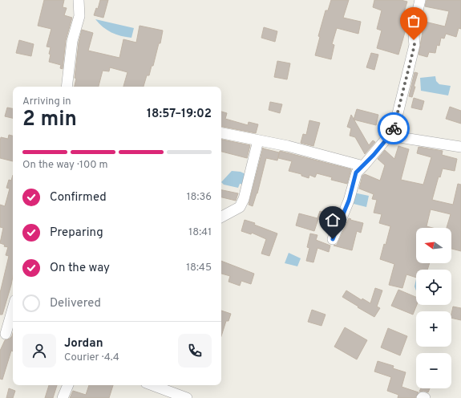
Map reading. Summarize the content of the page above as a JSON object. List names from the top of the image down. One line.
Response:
{"north":"left","page":{"heading":["2 min","Arriving in","18:57–19:02"],"panel":["Jordan","Courier · 4.4"],"bar":"On the way · 100 m","list":[["Confirmed","18:36"],["Preparing","18:41"],["On the way","18:45"],"Delivered"],"map_buttons":["+","−"]}}
